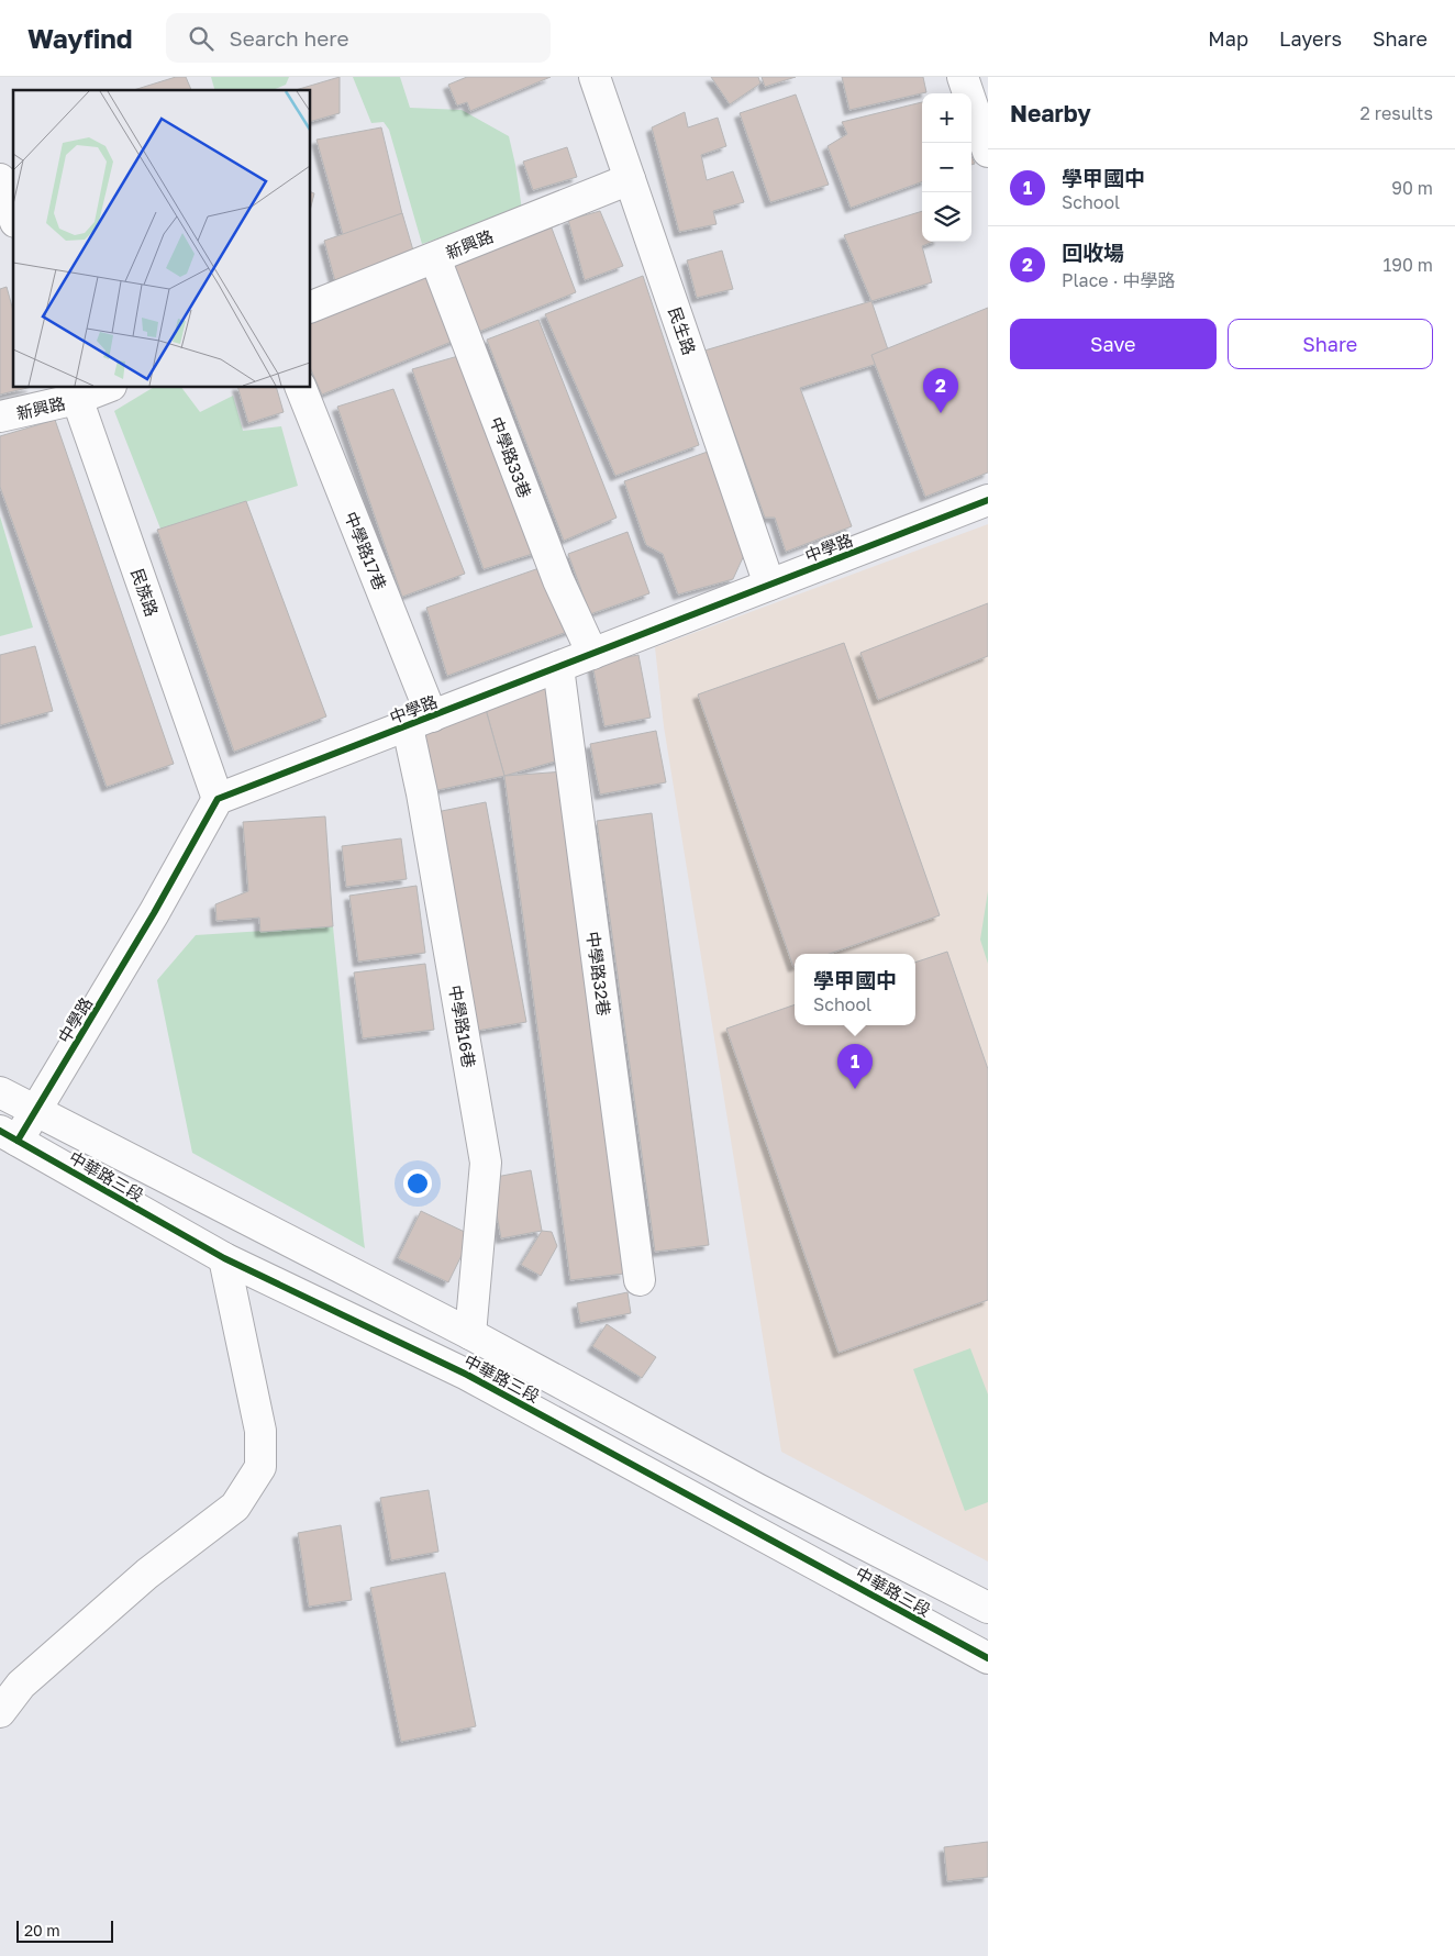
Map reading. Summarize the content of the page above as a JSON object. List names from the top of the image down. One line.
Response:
{"streets":{"street":["新興路","民生路","中學路33巷","中學路","中學路17巷","民族路","中學路32巷","中學路16巷","中華路三段"]},"crossings":[["新興路","民生路"],["新興路","中學路33巷"],["新興路","民族路"],["民生路","中學路"],["中學路33巷","中學路"],["中學路","中學路17巷"],["中學路","民族路"],["中學路","中學路32巷"],["中學路","中學路16巷"],["中學路","中華路三段"],["中學路17巷","中學路16巷"],["中學路16巷","中華路三段"]],"scale_bar":"20 m","page":{"header":"Wayfind","search":"Search here","nav":["Map","Layers","Share"],"heading":["Nearby","2 results"],"map_buttons":["+","−"],"list":[{"mark":"1","name":"學甲國中","note":"School","value":"90 m"},{"mark":"2","name":"回收場","note":"Place · 中學路","value":"190 m"}],"buttons":["Save","Share"],"pins":["2","1"],"popup":["學甲國中","School"],"scale":"20 m"}}
